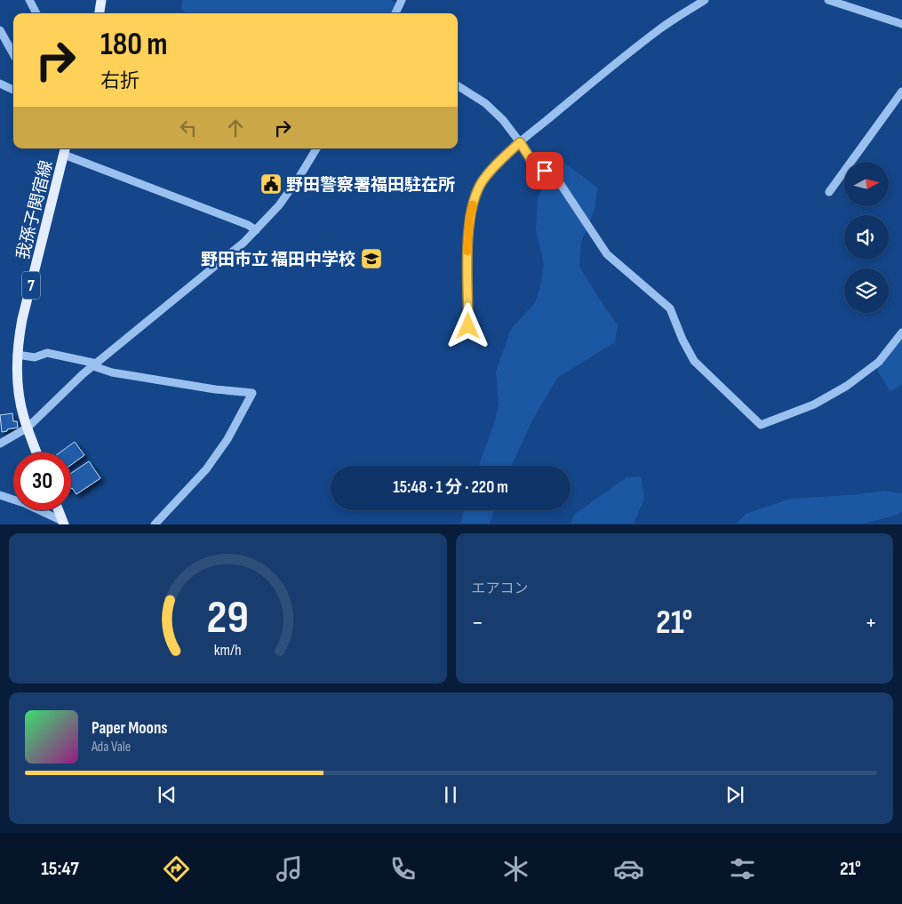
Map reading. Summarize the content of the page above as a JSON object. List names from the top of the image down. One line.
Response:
{"streets":{"main road":["我孫子関宿線","7"]},"places":{"public building":["野田警察署福田駐在所"],"school or university":["野田市立 福田中学校"]},"north":"right","page":{"turn":["180 m","右折"],"limit":"30","trip":"15:48 · 1 分 · 220 m","tile":"エアコン","heat":["−","21°","+"],"song":["Paper Moons","Ada Vale"],"tabs":["15:47","21°"],"gauge":["29","km/h"]}}
